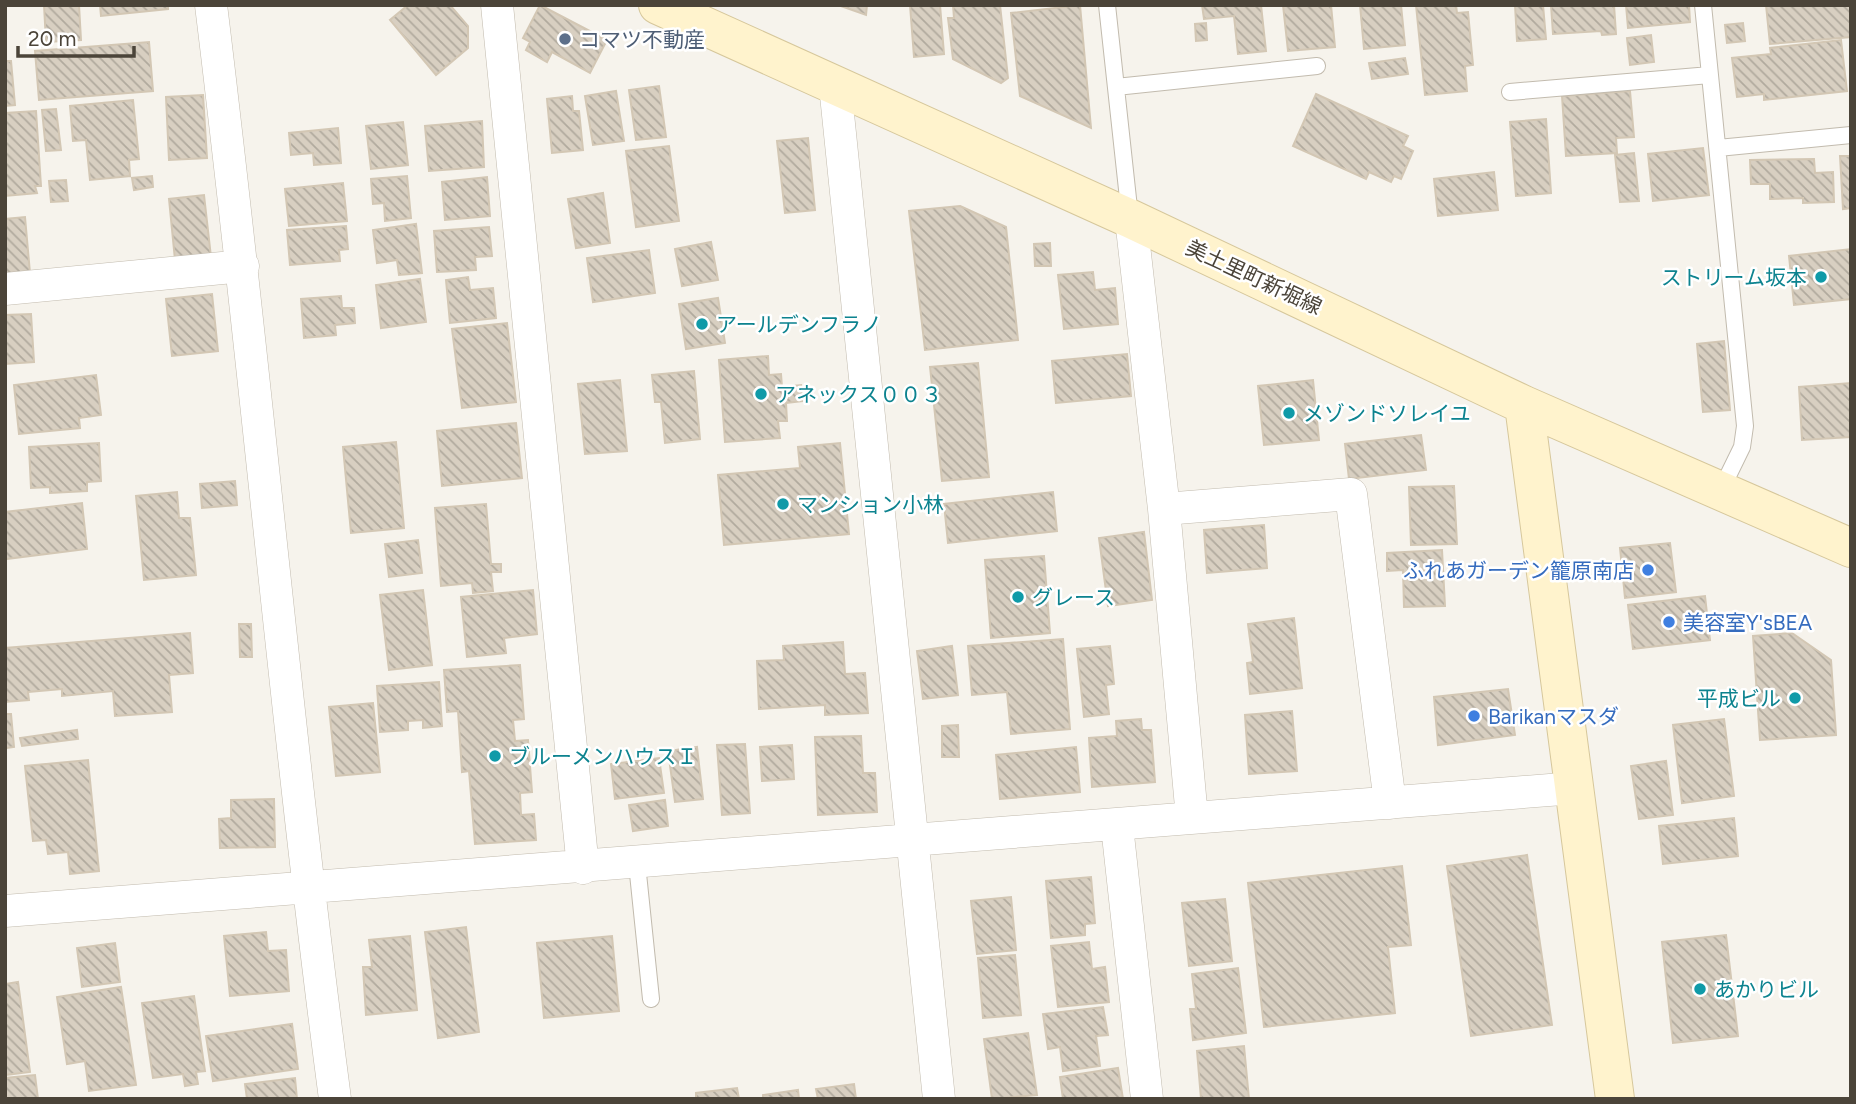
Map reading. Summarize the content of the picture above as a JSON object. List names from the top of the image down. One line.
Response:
{"streets":{"main road":["美土里町新堀線"]},"places":["コマツ不動産","ストリーム坂本","アールデンフラノ","アネックス００３","メゾンドソレイユ","マンション小林","ふれあガーデン籠原南店","グレース","美容室Y'sBEA","平成ビル","Barikanマスダ","ブルーメンハウスＩ","あかりビル"],"scale_bar":"20 m"}
